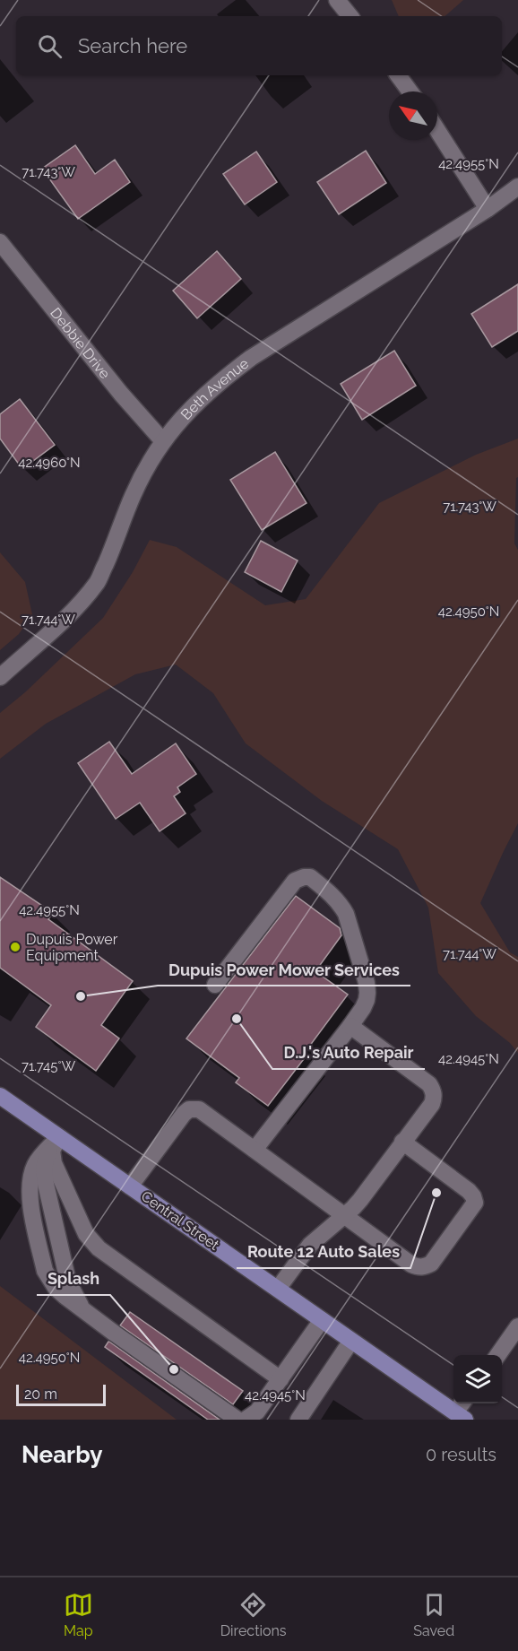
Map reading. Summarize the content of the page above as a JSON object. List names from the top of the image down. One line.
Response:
{"streets":{"main road":["Central Street"],"street":["Debbie Drive","Beth Avenue"]},"crossings":[["Debbie Drive","Beth Avenue"]],"places":["Dupuis Power Equipment","Dupuis Power Mower Services","D.J.'s Auto Repair","Route 12 Auto Sales","Splash"],"scale_bar":"20 m","north":"top left","page":{"search":"Search here","scale":"20 m","heading":["Nearby","0 results"],"nav":["Map","Directions","Saved"]},"coordinates":["42.4955°N","71.743°W","42.4960°N","42.4950°N","71.744°W","42.4945°N","71.745°W"]}
